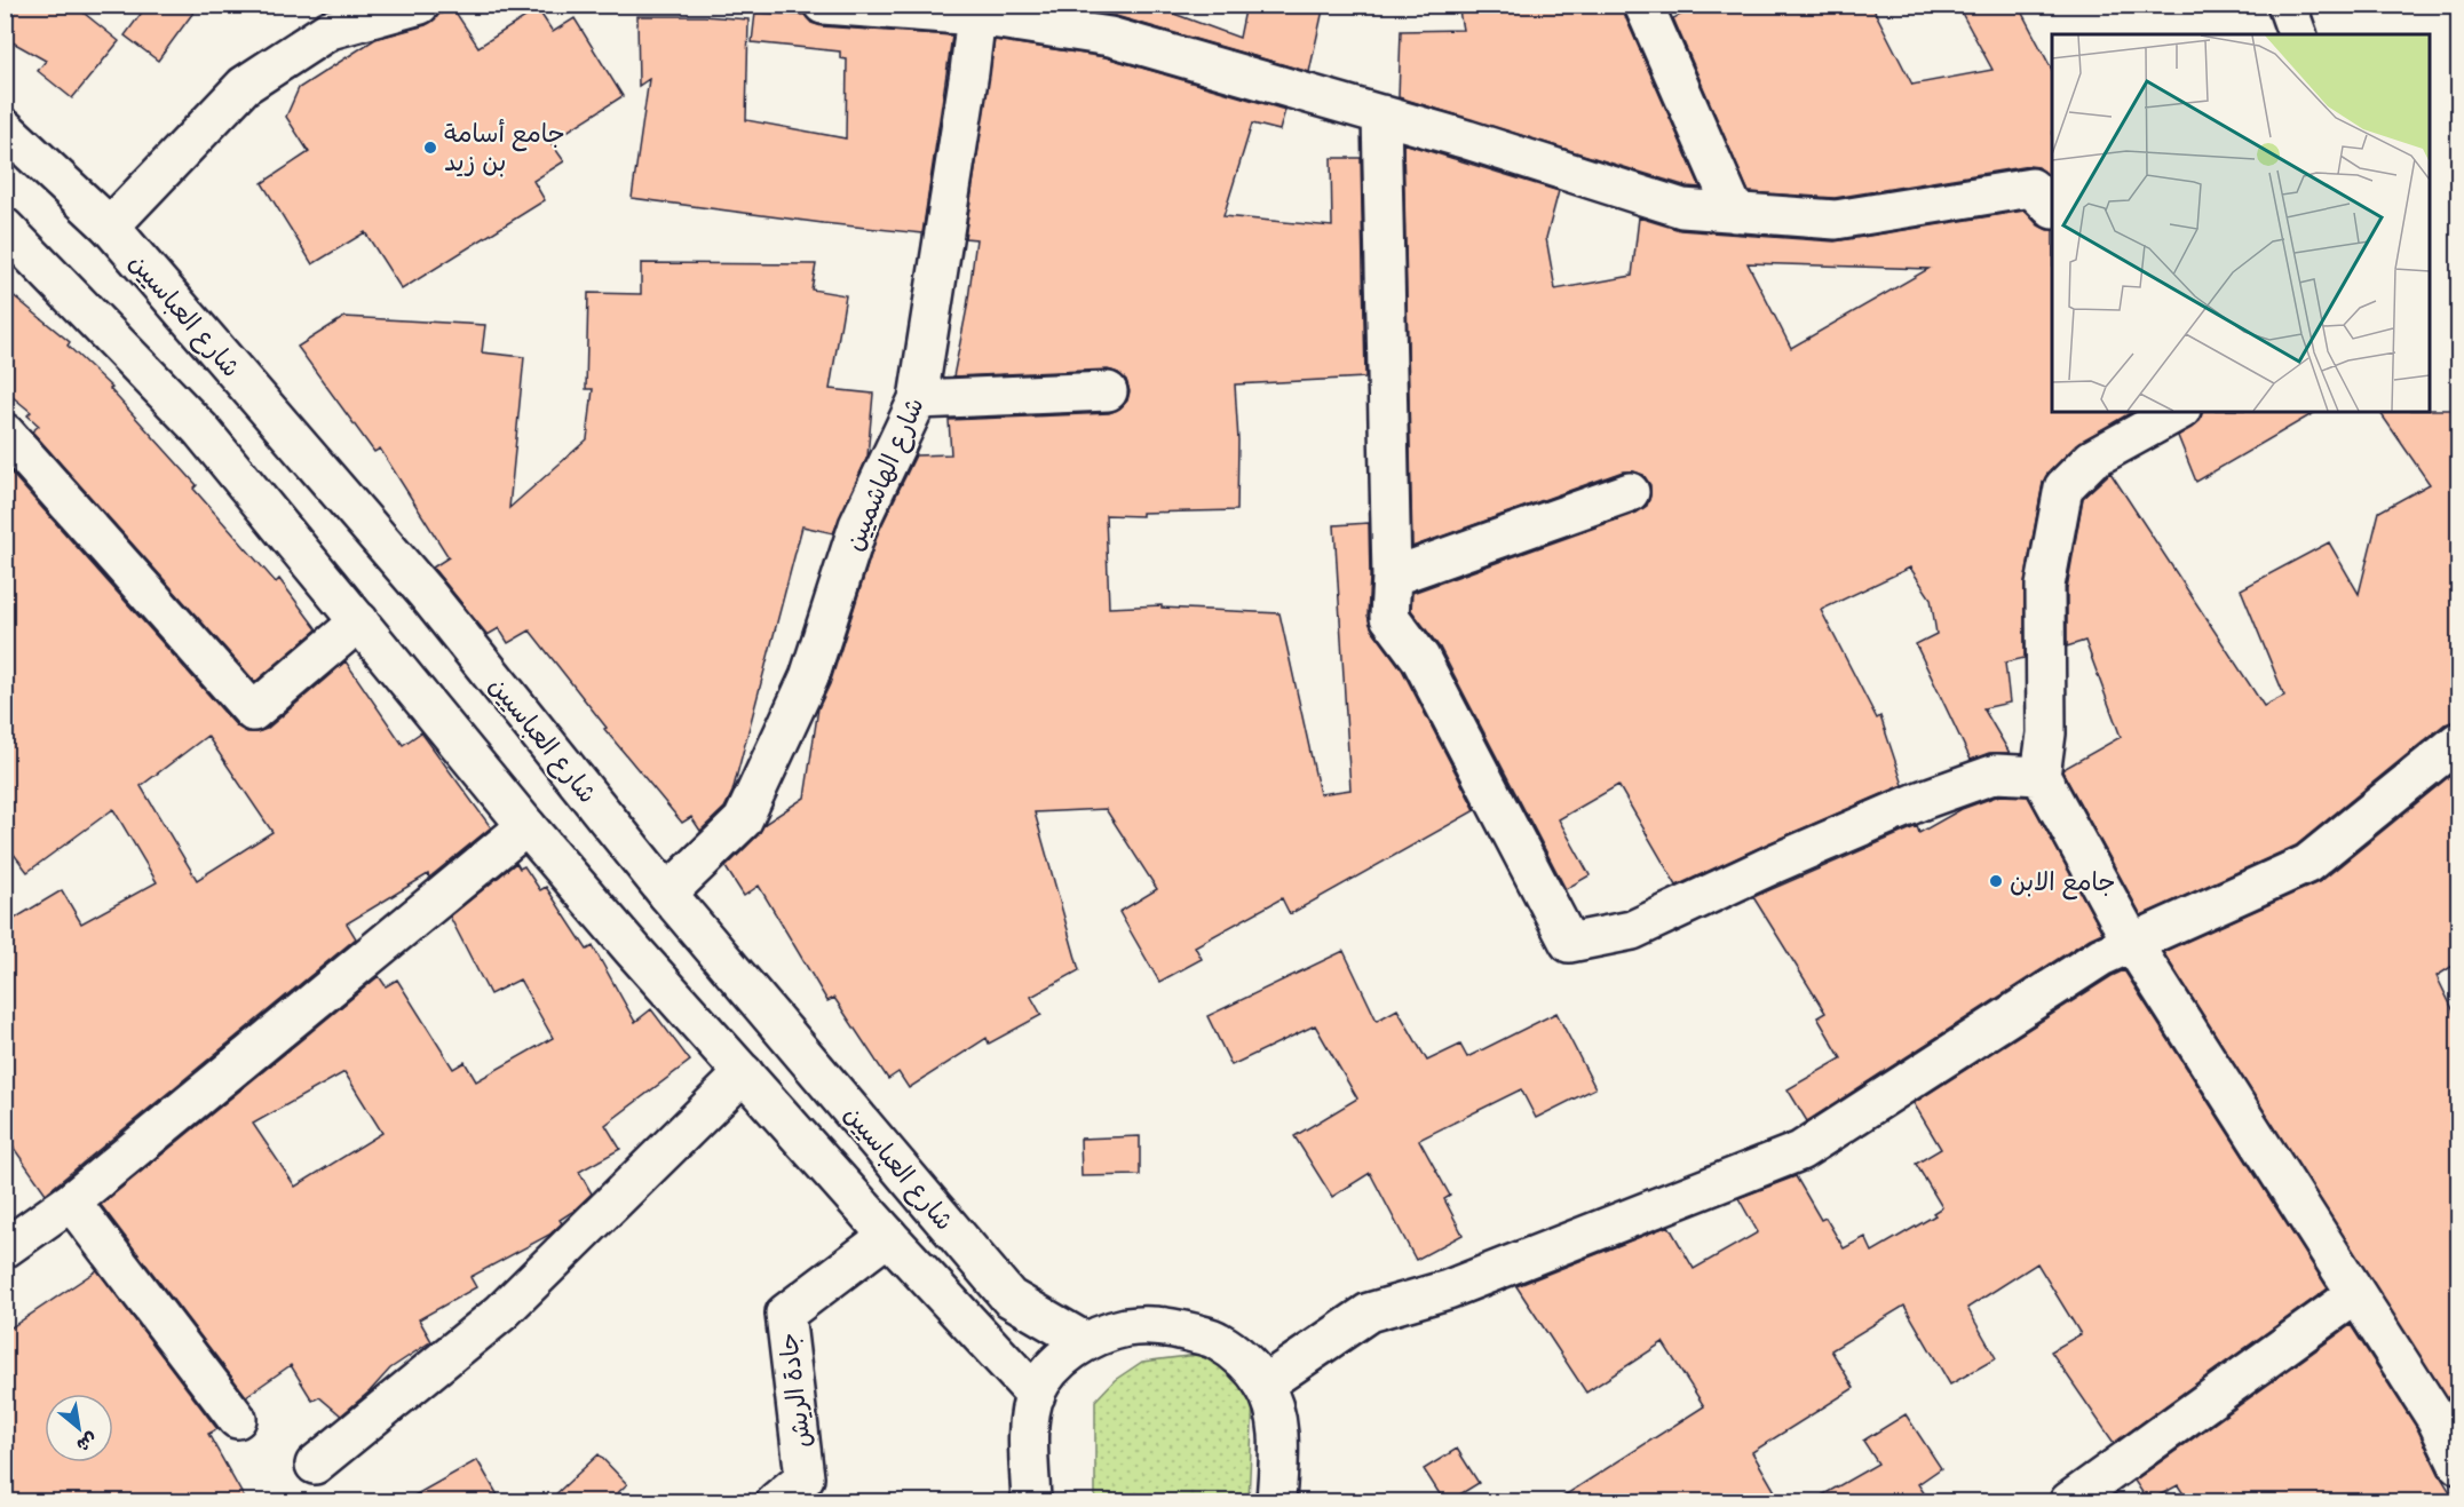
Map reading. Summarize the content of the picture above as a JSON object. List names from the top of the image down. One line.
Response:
{"streets":{"street":["شارع العباسيين","شارع الهاشميين","جادة الريش"]},"crossings":[["شارع العباسيين","شارع الهاشميين"],["شارع العباسيين","جادة الريش"]],"places":["جامع أسامة بن زيد","جامع الابن"],"north":"bottom right"}
